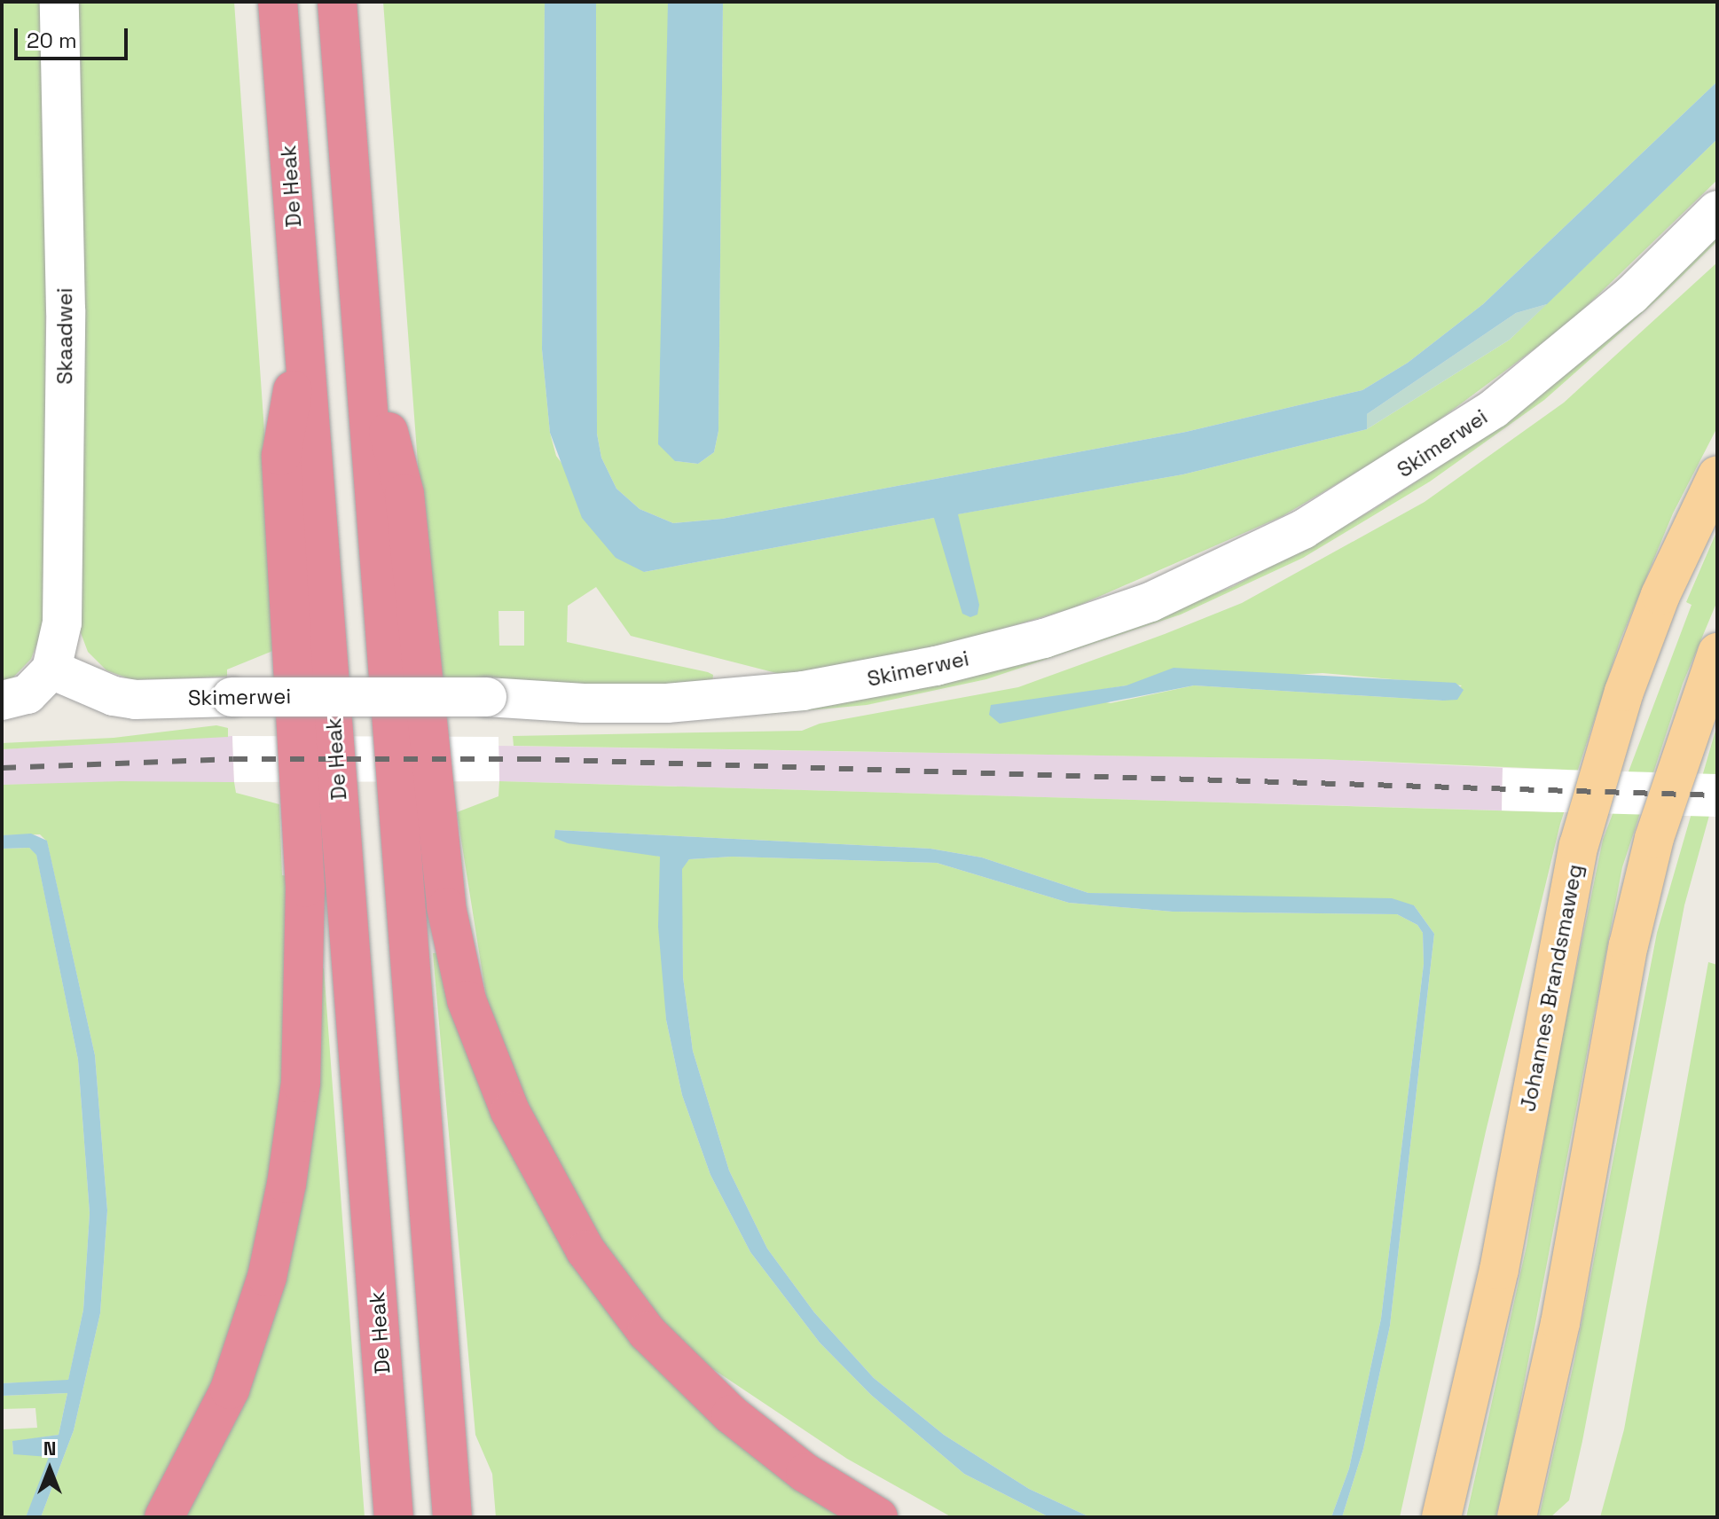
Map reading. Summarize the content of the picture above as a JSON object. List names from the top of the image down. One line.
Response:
{"streets":{"highway":["De Heak"],"main road":["Johannes Brandsmaweg"],"street":["Skaadwei","Skimerwei"]},"crossings":[["Skaadwei","Skimerwei"]],"scale_bar":"20 m","north":"top"}
